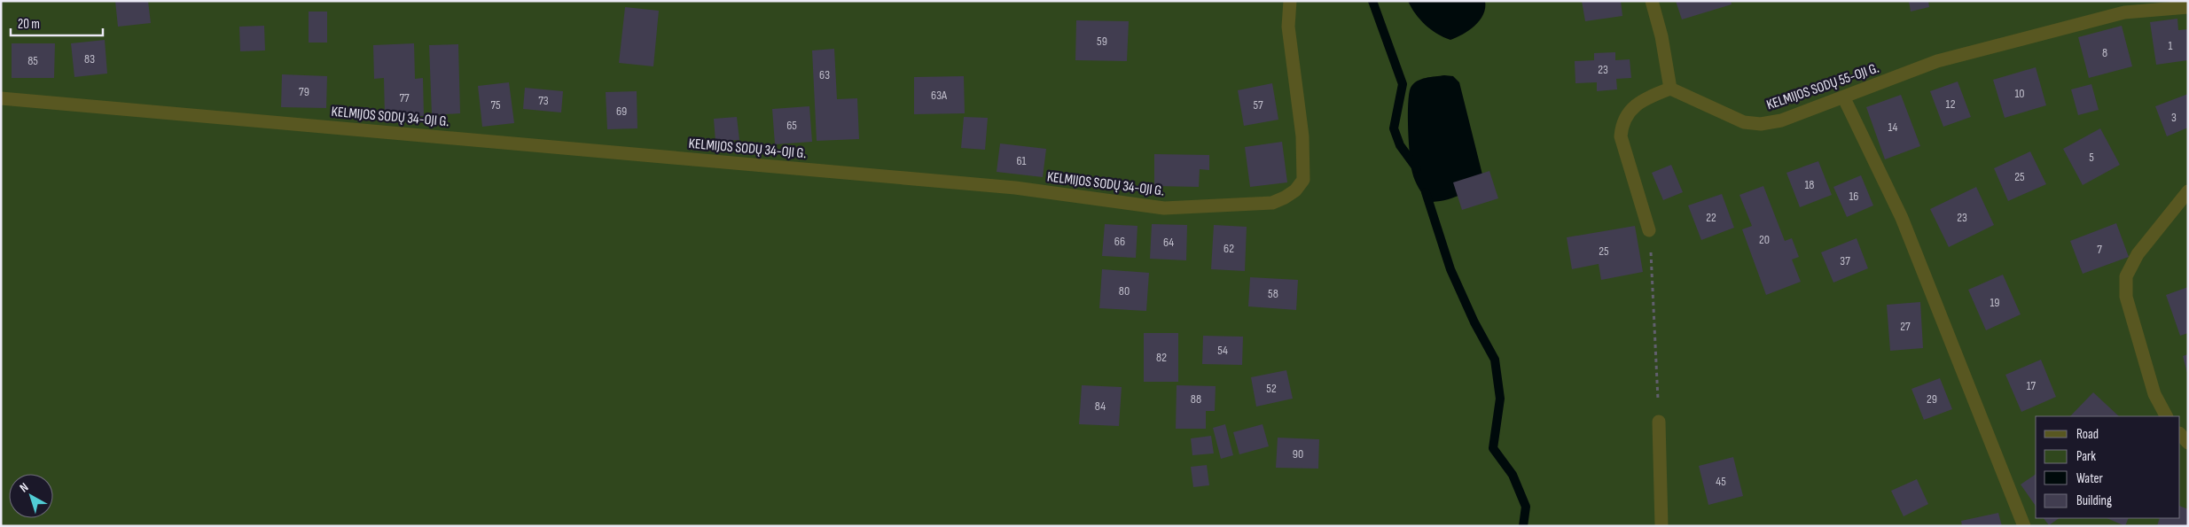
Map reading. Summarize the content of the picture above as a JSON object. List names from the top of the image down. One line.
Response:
{"streets":{"street":["KELMIJOS SODŲ 55-OJI G.","KELMIJOS SODŲ 34-OJI G."]},"house_numbers":["59","1","8","83","85","23","63","79","10","63A","77","73","12","75","57","69","3","65","14","5","61","25","18","16","22","23","20","66","64","62","7","25","37","80","58","19","27","54","82","17","52","88","29","84","90","45"],"legend":["Road","Park","Water","Building"],"scale_bar":"20 m","north":"top left"}
